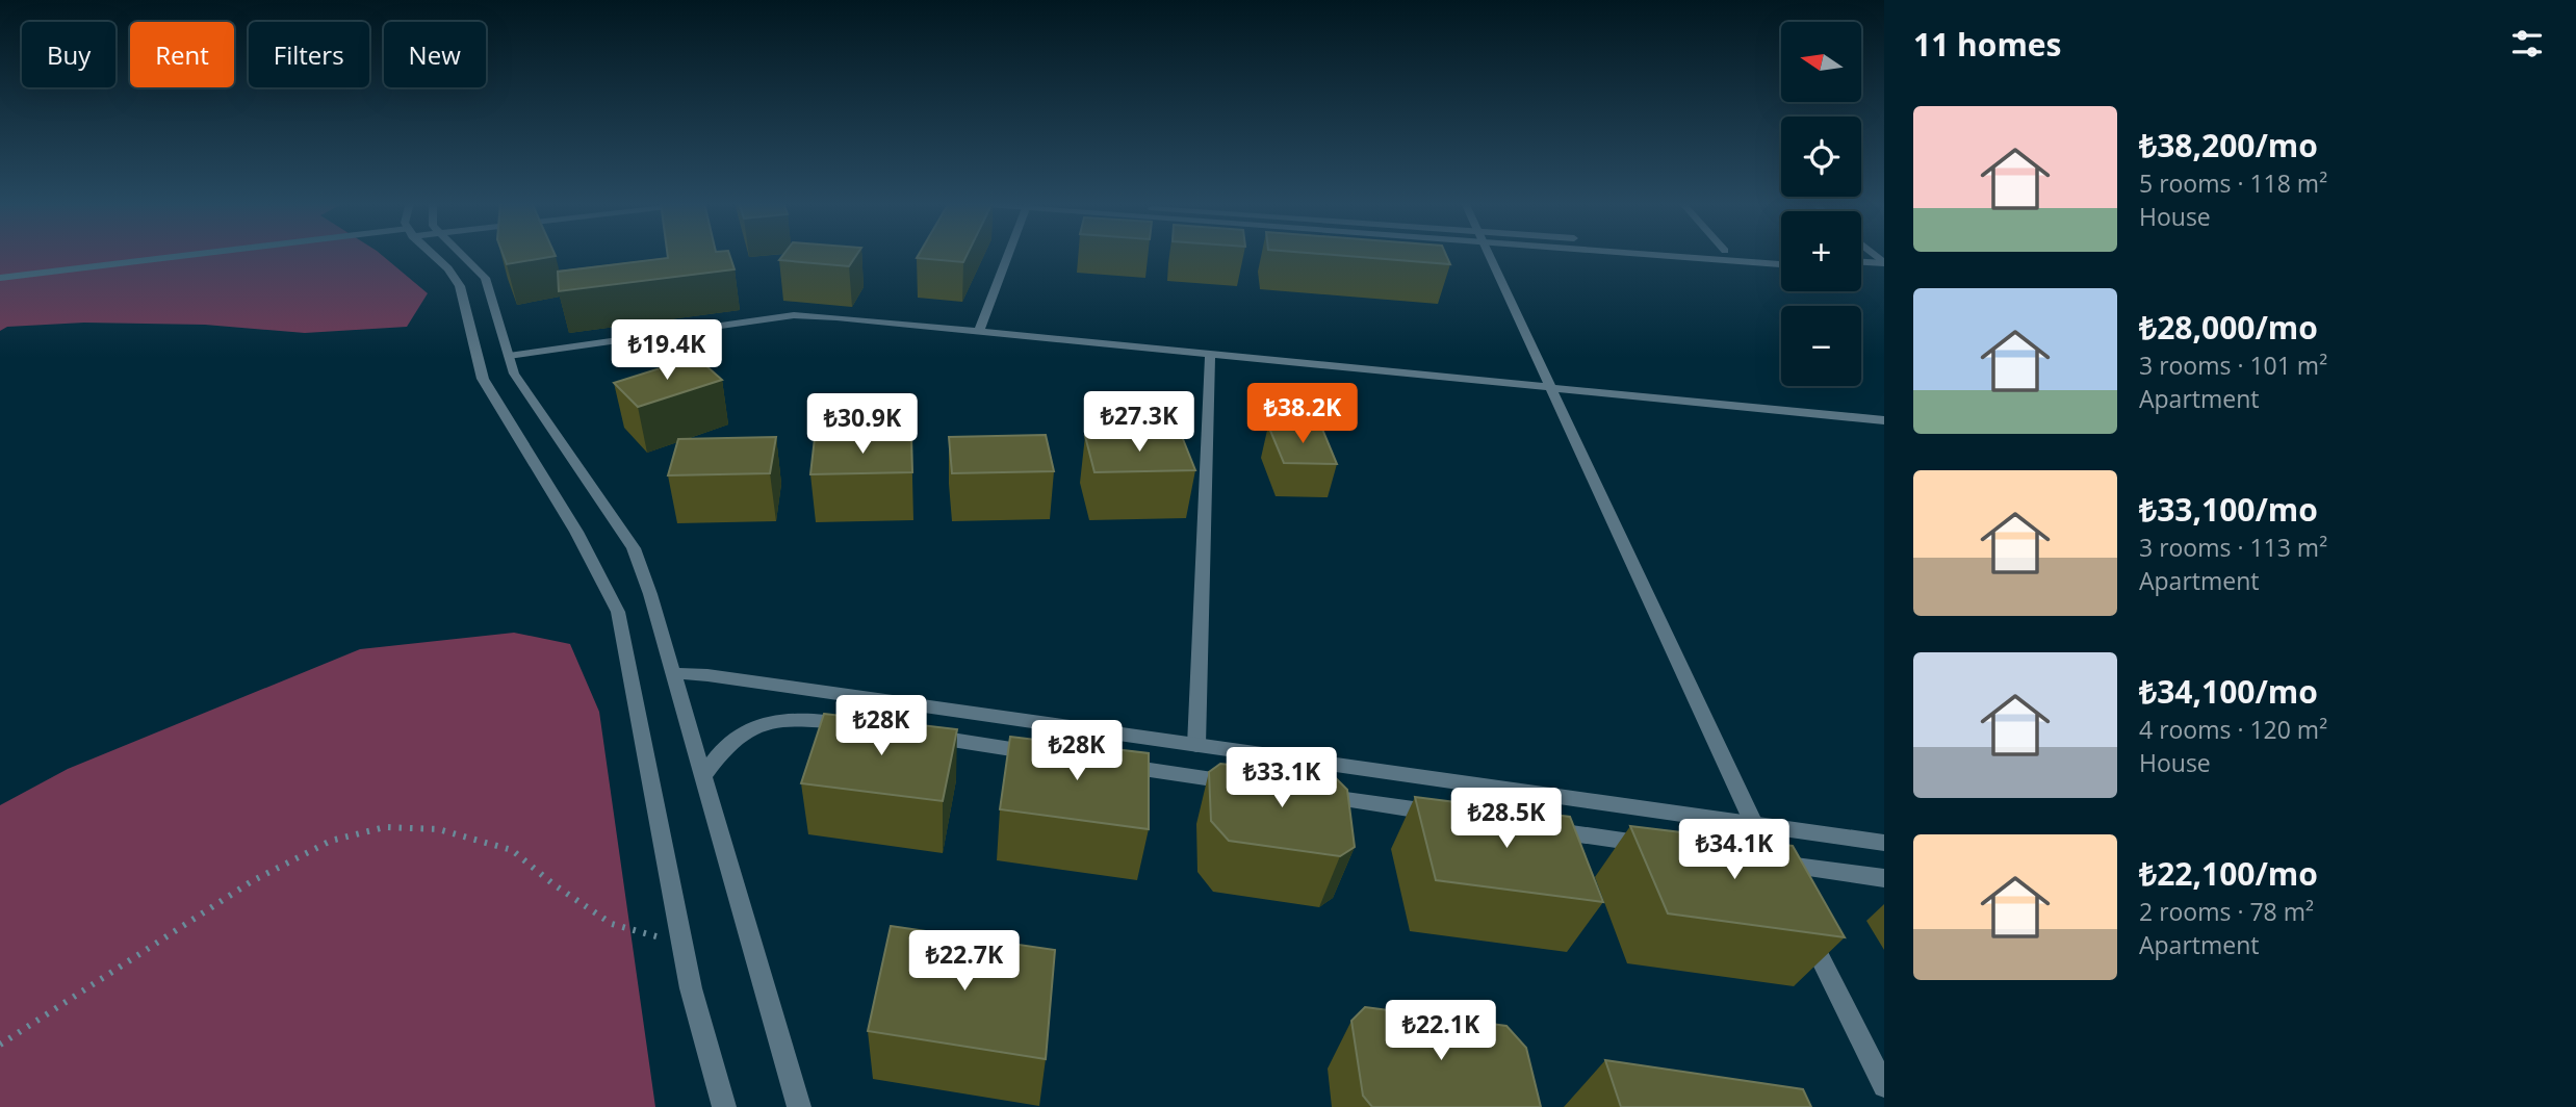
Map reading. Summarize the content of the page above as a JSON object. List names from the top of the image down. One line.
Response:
{"north":"left","page":{"heading":"11 homes","map_buttons":["+","−"],"chip":["Buy","Rent","Filters","New"],"list":[{"name":"₺38,200/mo","note":"5 rooms · 118 m² · House"},{"name":"₺28,000/mo","note":"3 rooms · 101 m² · Apartment"},{"name":"₺33,100/mo","note":"3 rooms · 113 m² · Apartment"},{"name":"₺34,100/mo","note":"4 rooms · 120 m² · House"},{"name":"₺22,100/mo","note":"2 rooms · 78 m² · Apartment"}],"price":["₺19.4K","₺38.2K","₺27.3K","₺30.9K","₺28K","₺28K","₺33.1K","₺28.5K","₺34.1K","₺22.7K","₺22.1K"]}}
